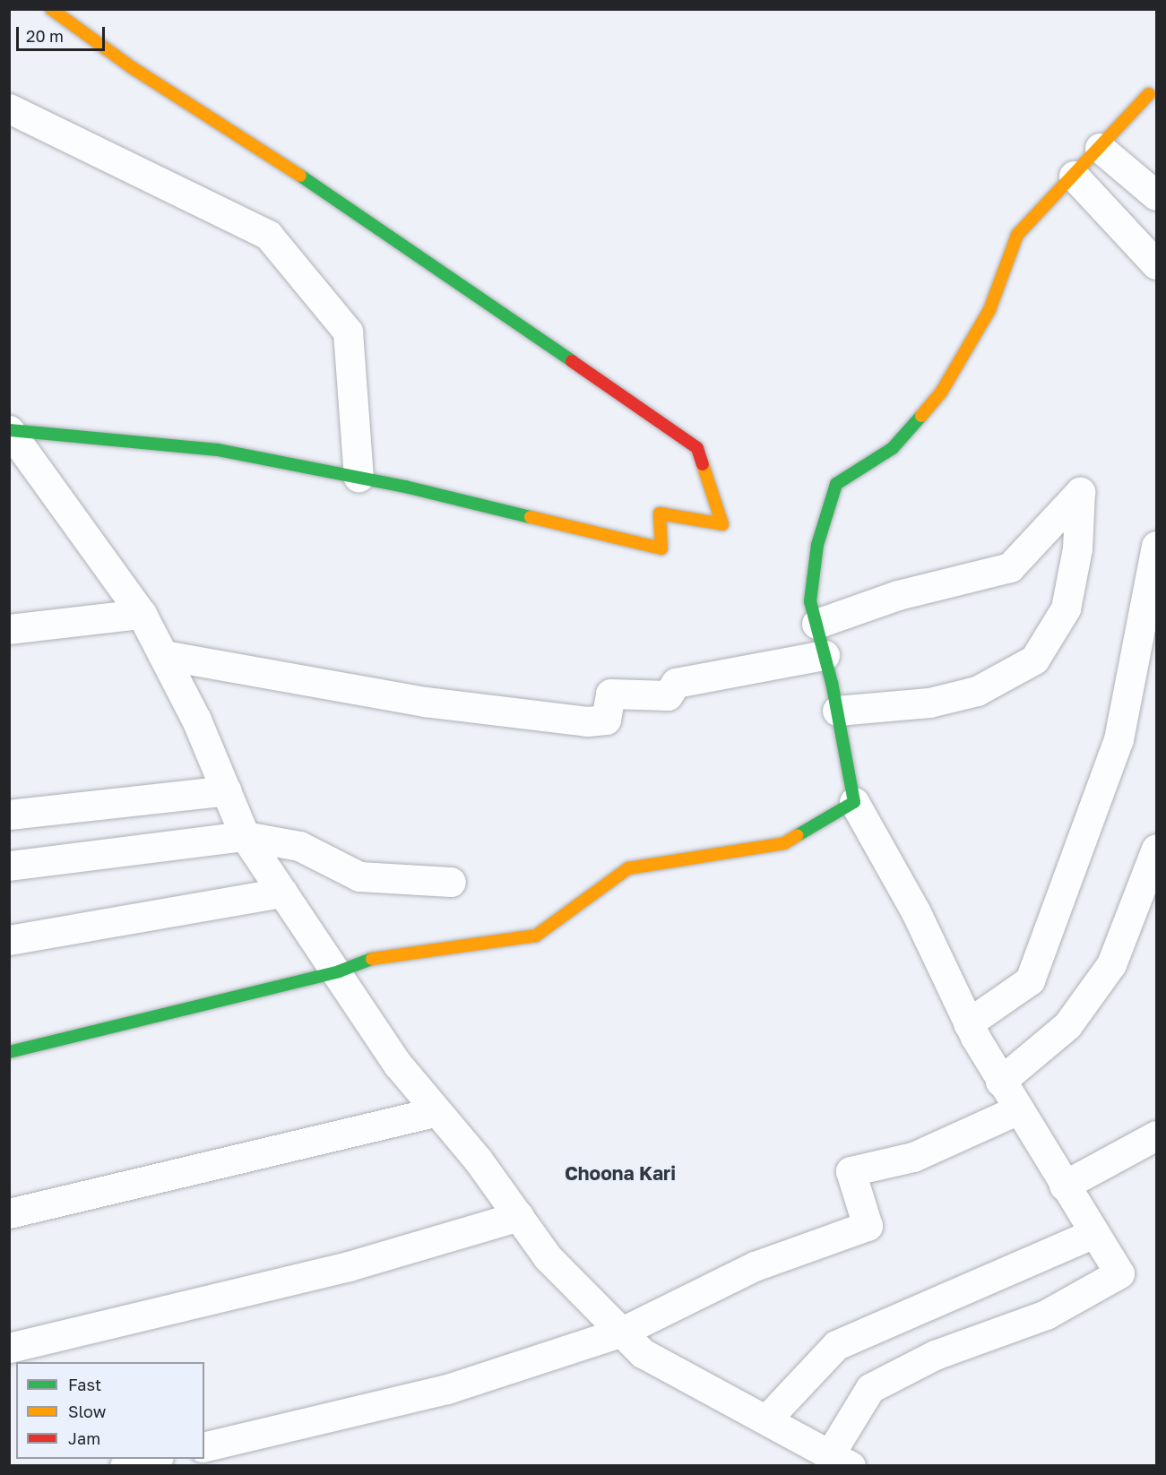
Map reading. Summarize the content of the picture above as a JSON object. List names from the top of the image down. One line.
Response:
{"districts":["Choona Kari"],"legend":["Fast","Slow","Jam"],"scale_bar":"20 m"}
